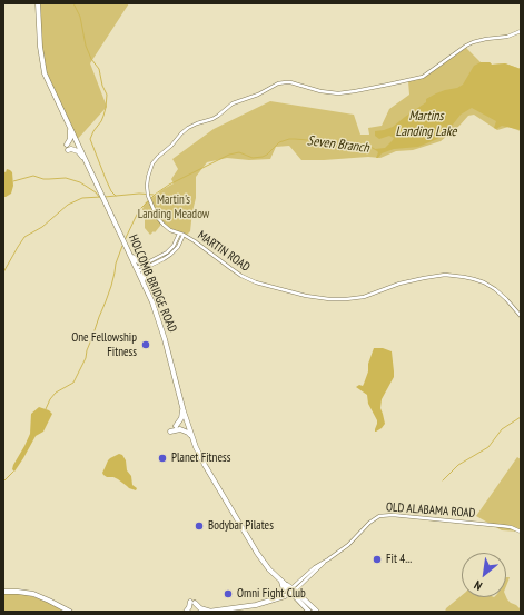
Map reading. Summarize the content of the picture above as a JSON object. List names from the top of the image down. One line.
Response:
{"streets":{"main road":["HOLCOMB BRIDGE ROAD","OLD ALABAMA ROAD"],"street":["MARTIN ROAD"]},"crossings":[["HOLCOMB BRIDGE ROAD","OLD ALABAMA ROAD"]],"water":["Martins Landing Lake","Seven Branch"],"parks":["Martin's Landing Meadow"],"places":["One Fellowship Fitness","Planet Fitness","Bodybar Pilates","Fit 4...","Omni Fight Club"],"north":"bottom left"}
